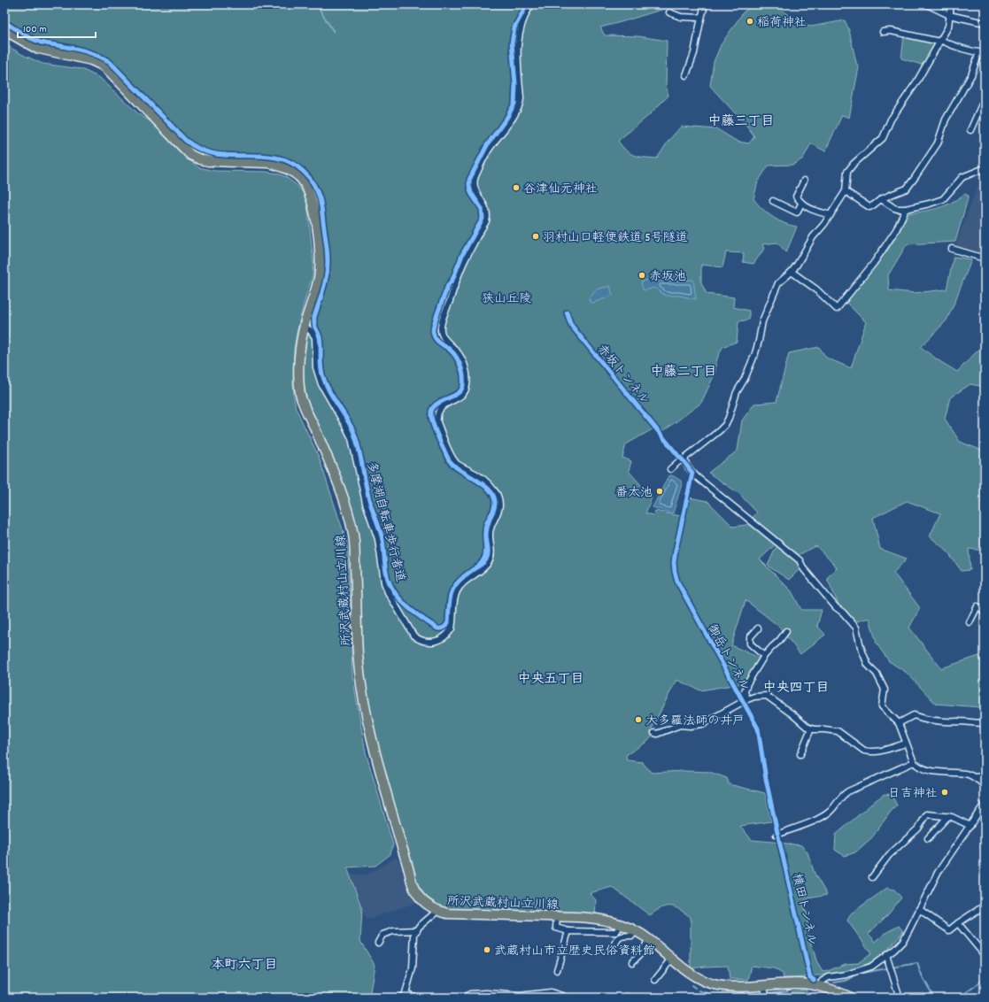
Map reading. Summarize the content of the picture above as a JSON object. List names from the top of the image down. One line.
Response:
{"streets":{"main road":["所沢武蔵村山立川線"],"cycle path":["赤坂トンネル","多摩湖自転車歩行者道","横田トンネル"]},"districts":["中藤三丁目","中藤二丁目","中央五丁目","中央四丁目","本町六丁目"],"parks":["狭山丘陵"],"places":["稲荷神社","谷津仙元神社","羽村山口軽便鉄道 5号隧道","赤坂池","番太池","大多羅法師の井戸","日吉神社","武蔵村山市立歴史民俗資料館"],"scale_bar":"100 m"}
